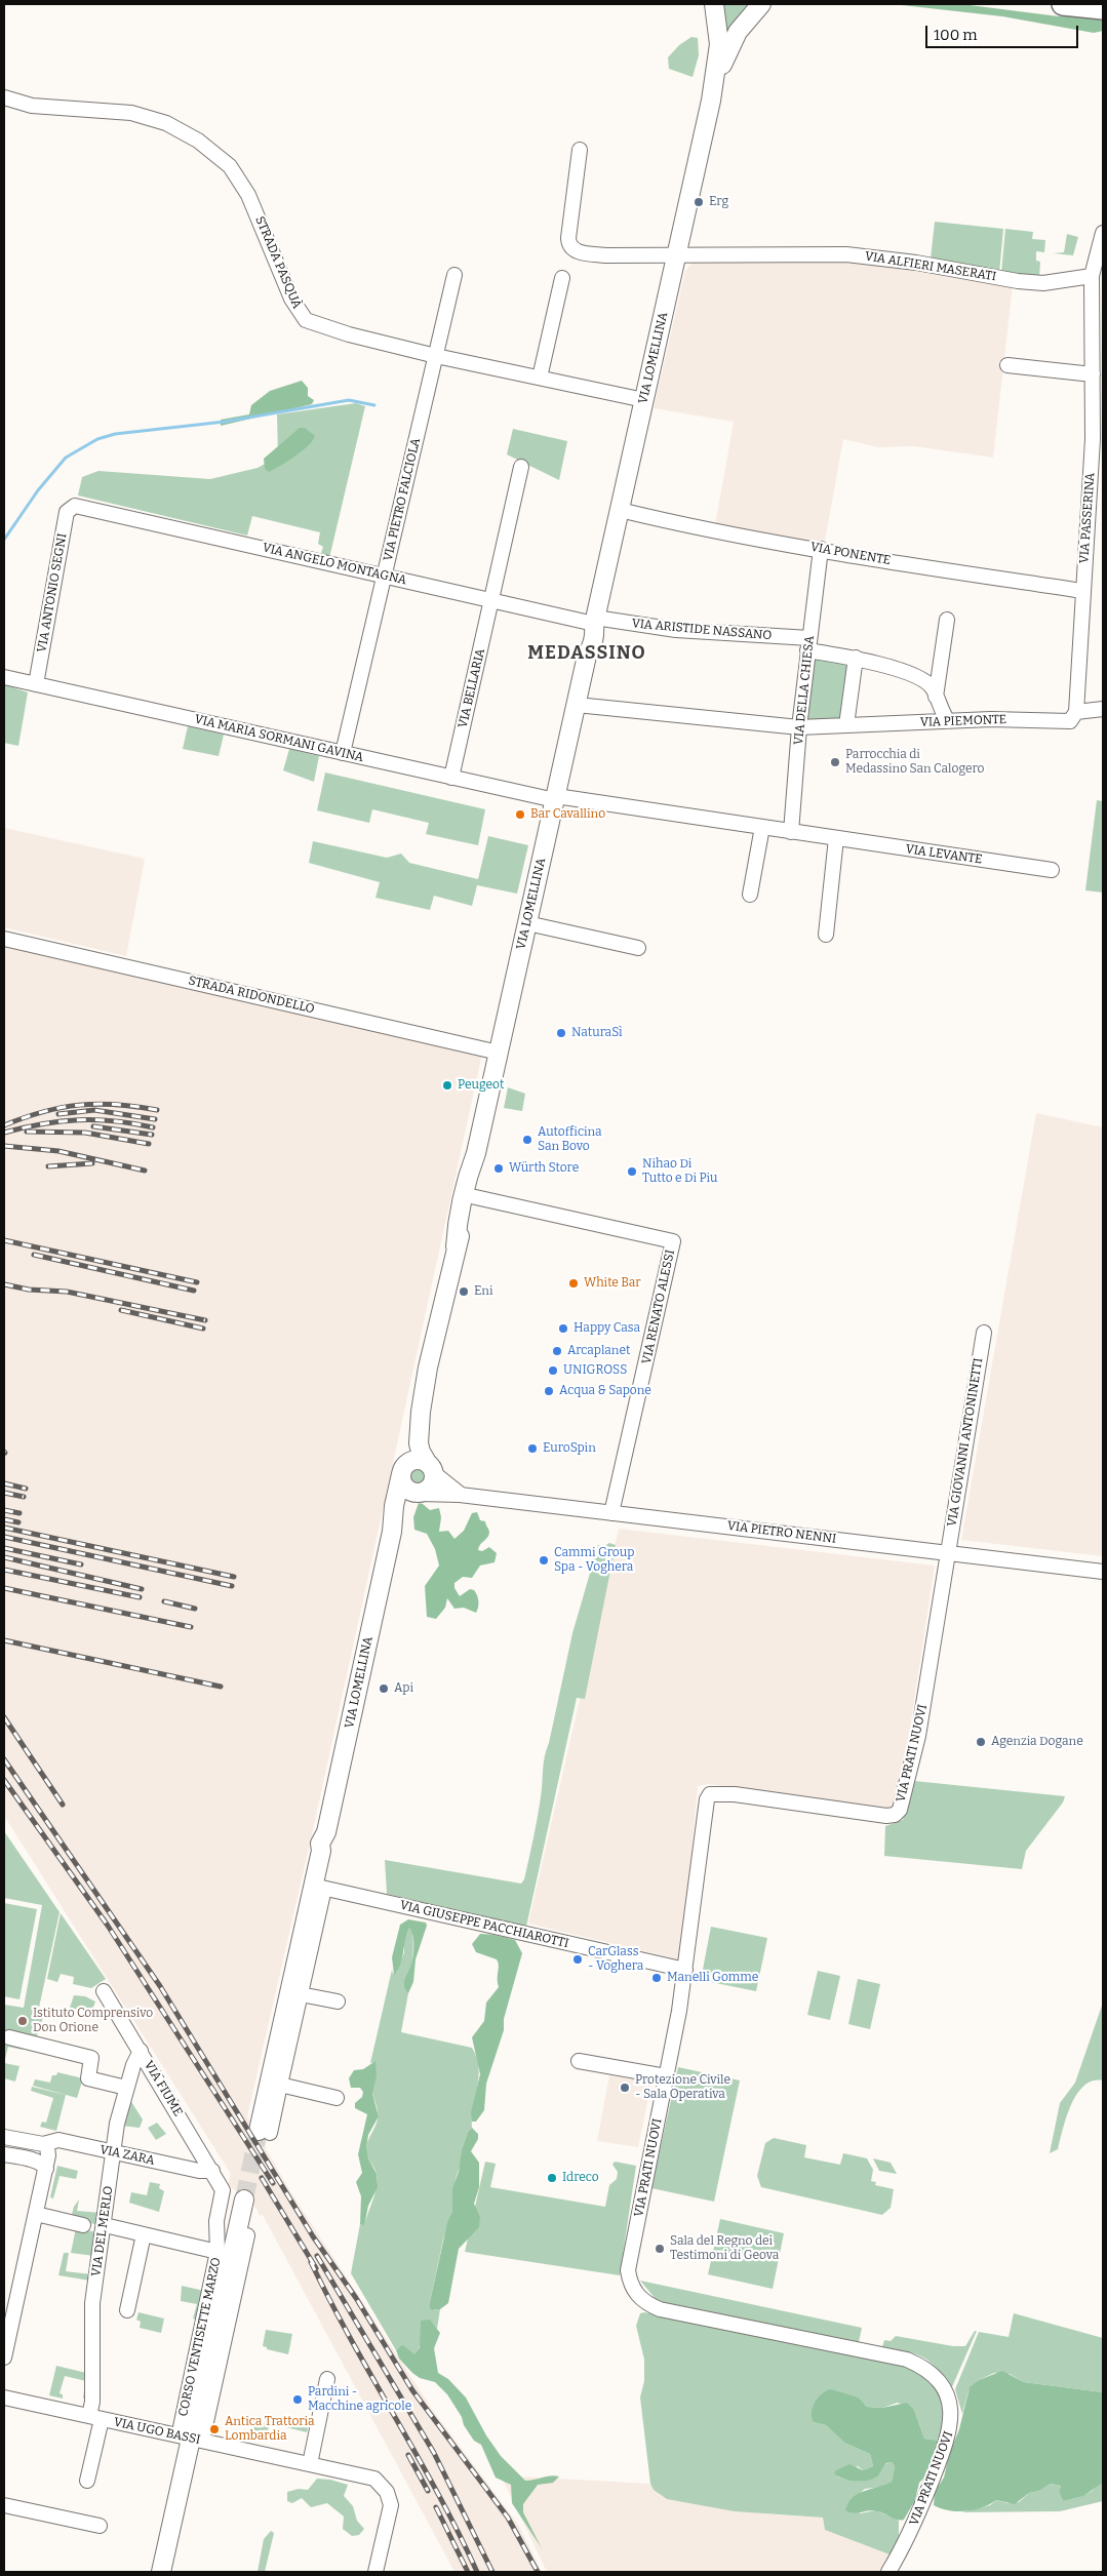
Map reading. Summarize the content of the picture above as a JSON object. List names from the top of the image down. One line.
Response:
{"streets":{"main road":["VIA LOMELLINA","CORSO VENTISETTE MARZO"],"street":["STRADA PASQUÀ","VIA ALFIERI MASERATI","VIA PIETRO FALCIOLA","VIA PASSERINA","VIA PONENTE","VIA ANGELO MONTAGNA","VIA ANTONIO SEGNI","VIA ARISTIDE NASSANO","VIA BELLARIA","VIA DELLA CHIESA","VIA PIEMONTE","VIA MARIA SORMANI GAVINA","VIA LEVANTE","STRADA RIDONDELLO","VIA RENATO ALESSI","VIA GIOVANNI ANTONINETTI","VIA PIETRO NENNI","VIA PRATI NUOVI","VIA GIUSEPPE PACCHIAROTTI","VIA FIUME","VIA ZARA","VIA DEL MERLO","VIA UGO BASSI"]},"crossings":[["STRADA PASQUÀ","VIA LOMELLINA"],["STRADA PASQUÀ","VIA PIETRO FALCIOLA"],["VIA ALFIERI MASERATI","VIA LOMELLINA"],["VIA ALFIERI MASERATI","VIA PASSERINA"],["VIA LOMELLINA","VIA PONENTE"],["VIA LOMELLINA","VIA ANGELO MONTAGNA"],["VIA LOMELLINA","VIA ARISTIDE NASSANO"],["VIA LOMELLINA","VIA MARIA SORMANI GAVINA"],["VIA LOMELLINA","STRADA RIDONDELLO"],["VIA LOMELLINA","VIA RENATO ALESSI"],["VIA LOMELLINA","VIA PIETRO NENNI"],["VIA LOMELLINA","VIA GIUSEPPE PACCHIAROTTI"],["VIA PIETRO FALCIOLA","VIA ANGELO MONTAGNA"],["VIA PIETRO FALCIOLA","VIA MARIA SORMANI GAVINA"],["VIA PASSERINA","VIA PONENTE"],["VIA PASSERINA","VIA PIEMONTE"],["VIA PONENTE","VIA DELLA CHIESA"],["VIA ANGELO MONTAGNA","VIA ANTONIO SEGNI"],["VIA ANGELO MONTAGNA","VIA ARISTIDE NASSANO"],["VIA ANGELO MONTAGNA","VIA BELLARIA"],["VIA ANTONIO SEGNI","VIA MARIA SORMANI GAVINA"],["VIA ARISTIDE NASSANO","VIA DELLA CHIESA"],["VIA ARISTIDE NASSANO","VIA PIEMONTE"],["VIA BELLARIA","VIA MARIA SORMANI GAVINA"],["VIA DELLA CHIESA","VIA PIEMONTE"],["VIA DELLA CHIESA","VIA LEVANTE"],["VIA MARIA SORMANI GAVINA","VIA LEVANTE"],["VIA RENATO ALESSI","VIA PIETRO NENNI"],["VIA GIOVANNI ANTONINETTI","VIA PIETRO NENNI"],["VIA GIOVANNI ANTONINETTI","VIA PRATI NUOVI"],["VIA PIETRO NENNI","VIA PRATI NUOVI"],["VIA PRATI NUOVI","VIA GIUSEPPE PACCHIAROTTI"],["VIA FIUME","VIA ZARA"],["VIA FIUME","VIA DEL MERLO"],["VIA FIUME","CORSO VENTISETTE MARZO"],["VIA ZARA","VIA DEL MERLO"],["VIA DEL MERLO","VIA UGO BASSI"],["CORSO VENTISETTE MARZO","VIA UGO BASSI"]],"districts":["MEDASSINO"],"places":["Erg","Parrocchia di Medassino San Calogero","Bar Cavallino","NaturaSì","Peugeot","Autofficina San Bovo","Würth Store","Nihao Di Tutto e Di Piu","White Bar","Eni","Happy Casa","Arcaplanet","UNIGROSS","Acqua & Sapone","EuroSpin","Cammi Group Spa - Voghera","Api","Agenzia Dogane","CarGlass - Voghera","Manelli Gomme","Istituto Comprensivo Don Orione","Protezione Civile - Sala Operativa","Idreco","Sala del Regno dei Testimoni di Geova","Pardini - Macchine agricole","Antica Trattoria Lombardia"],"scale_bar":"100 m"}
